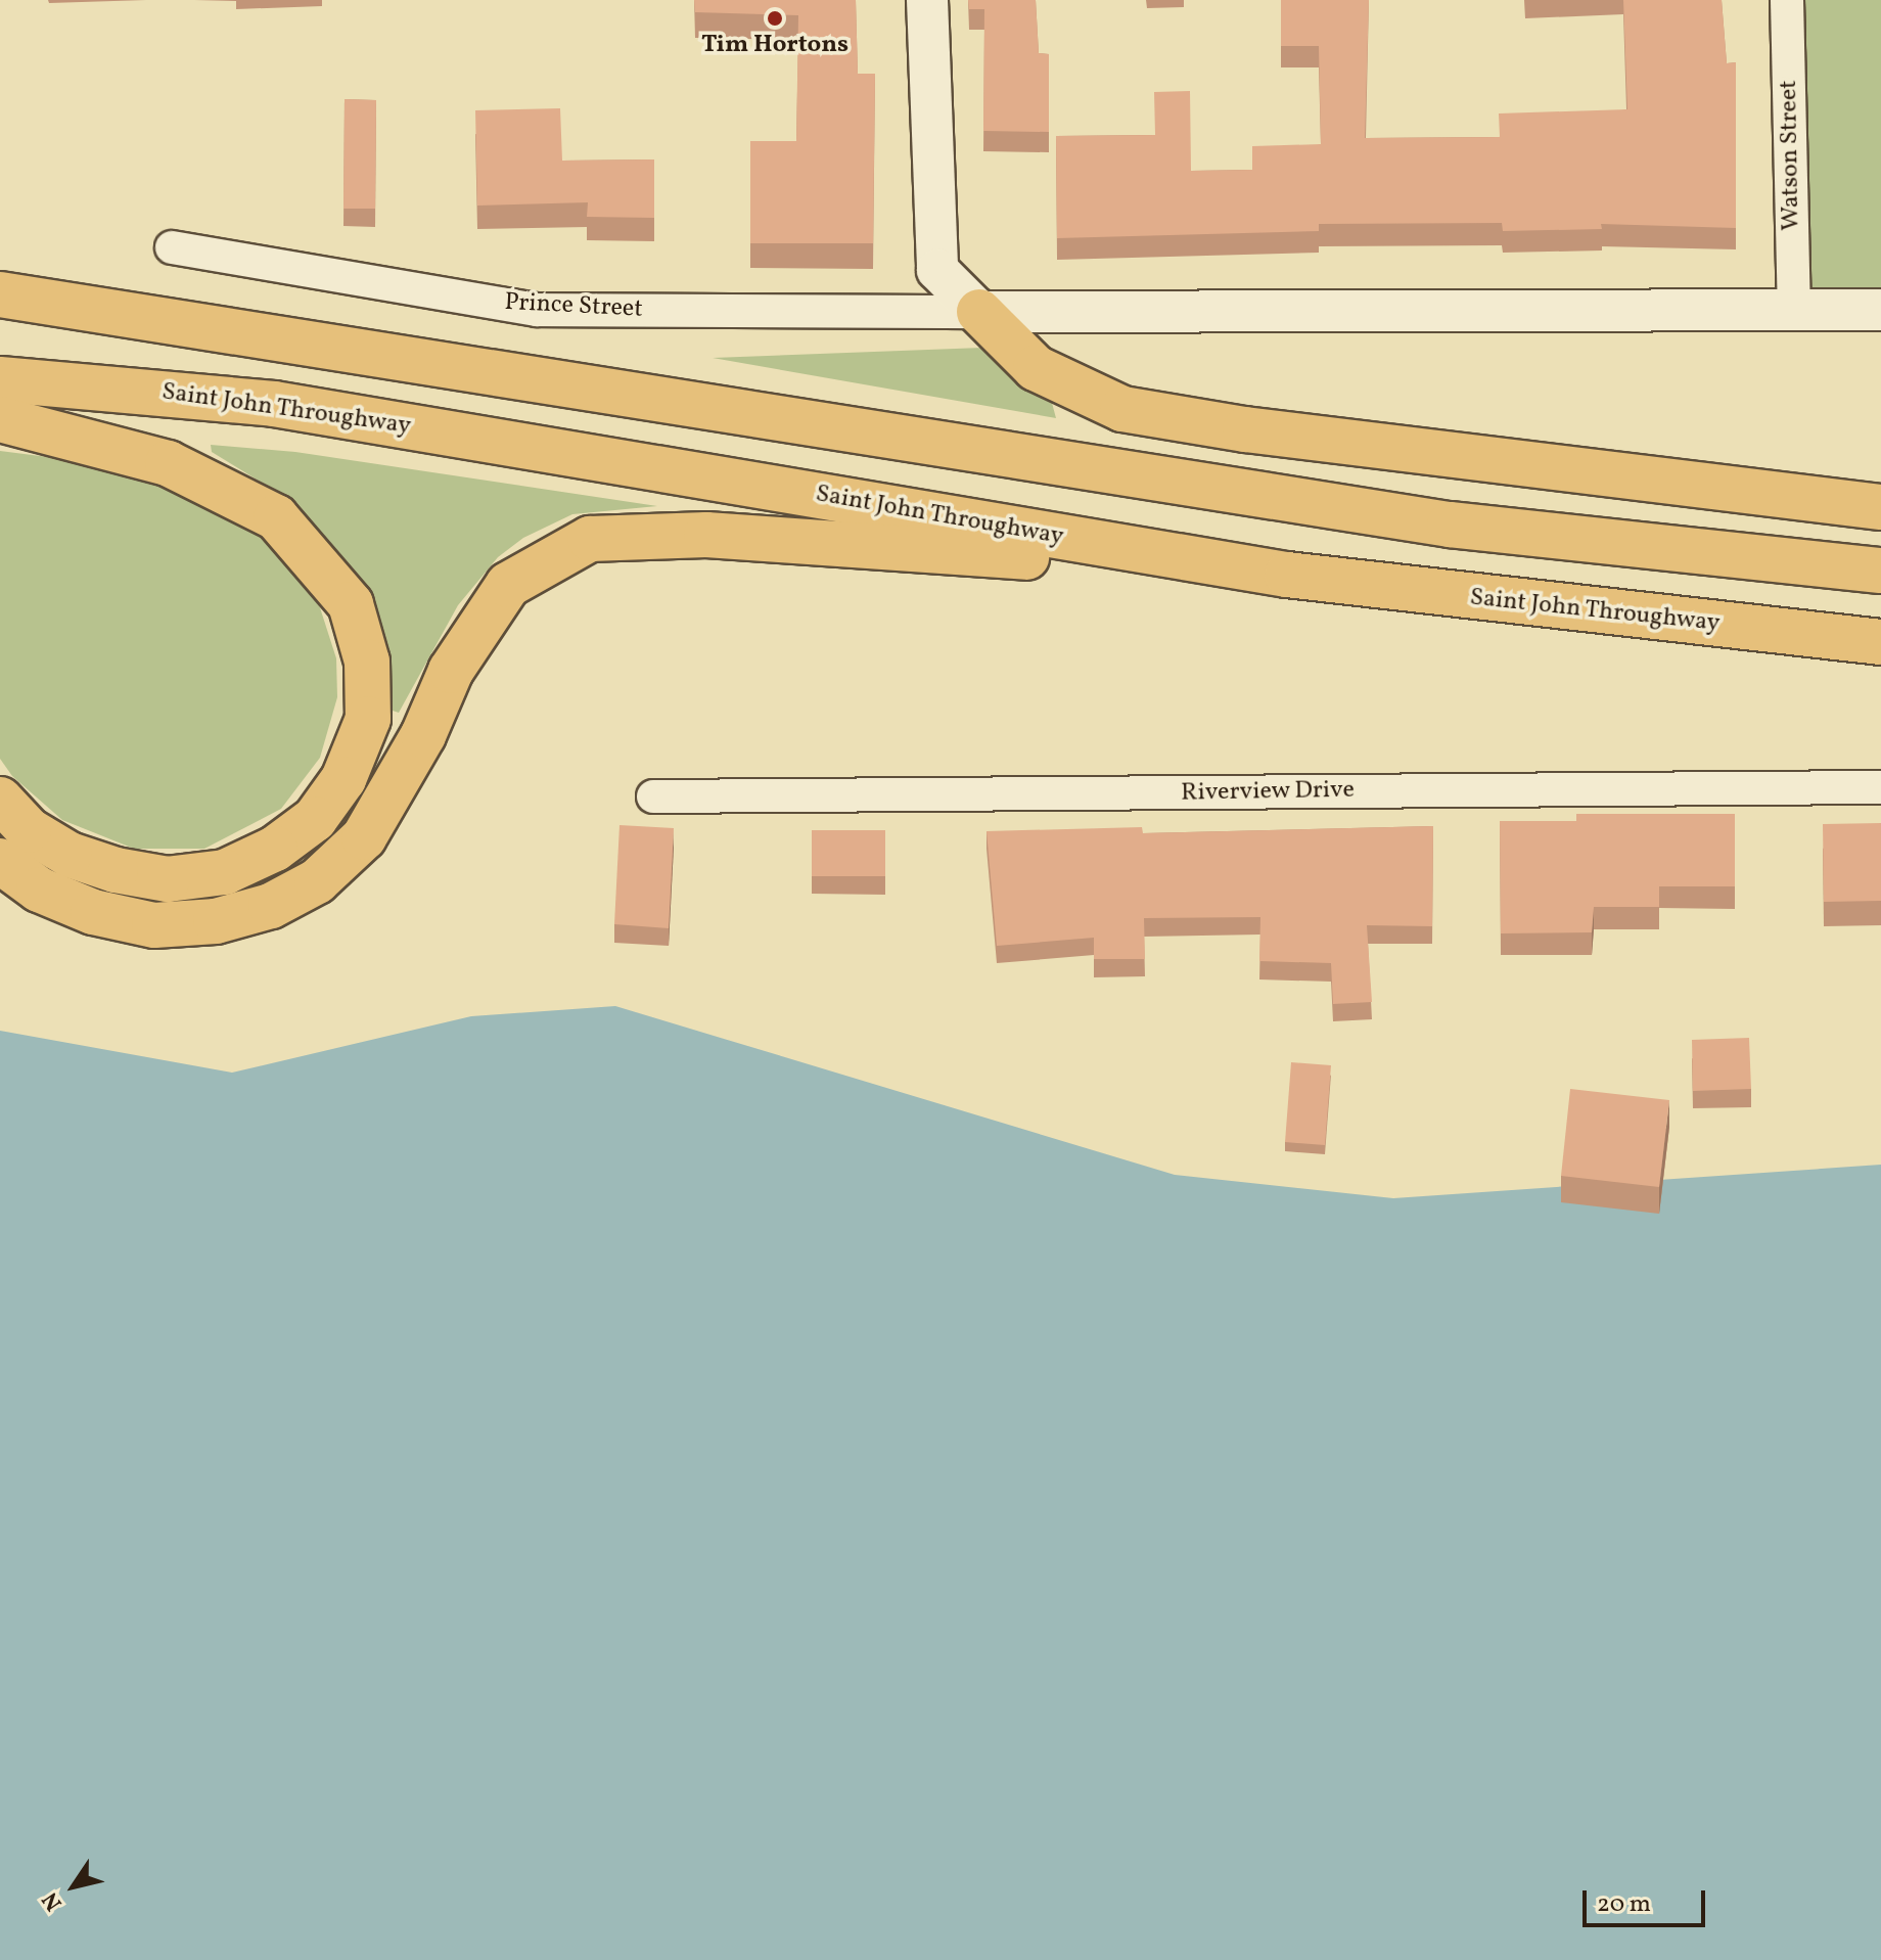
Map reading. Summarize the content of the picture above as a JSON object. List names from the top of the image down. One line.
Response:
{"streets":{"highway":["Saint John Throughway"],"street":["Watson Street","Prince Street","Riverview Drive"]},"places":["Tim Hortons"],"scale_bar":"20 m","north":"bottom left"}
